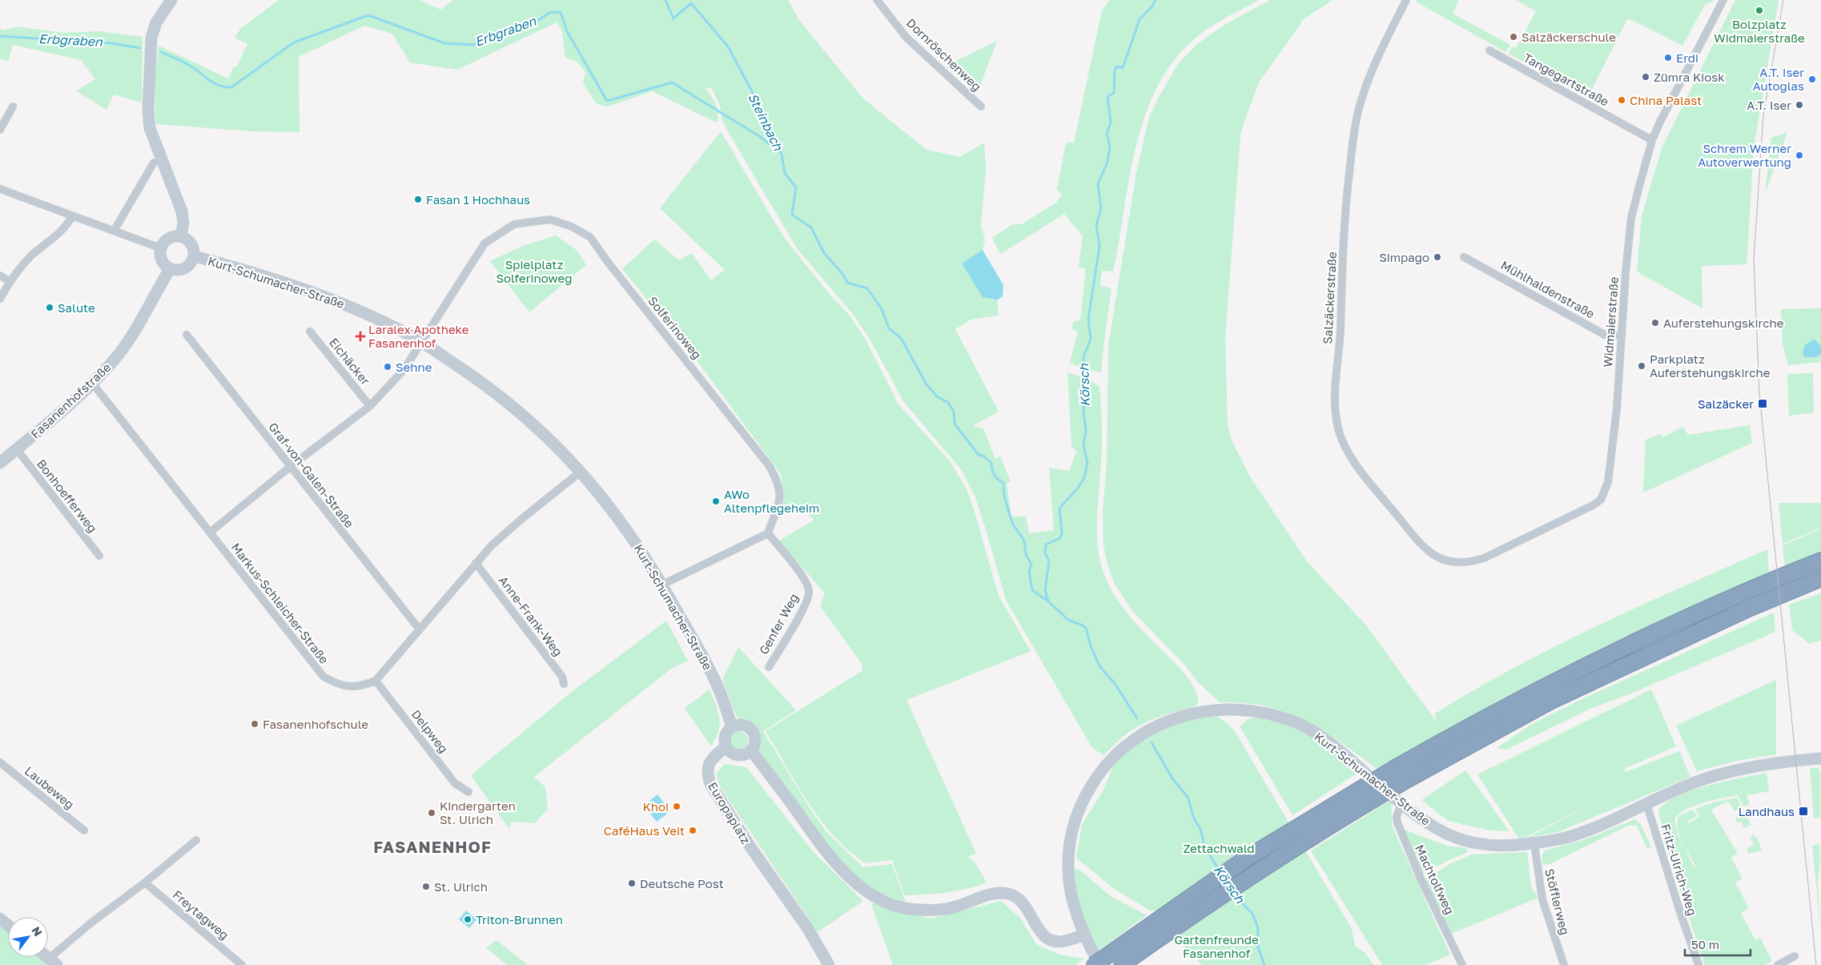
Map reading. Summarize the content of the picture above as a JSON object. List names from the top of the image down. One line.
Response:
{"streets":{"street":["Dornröschenweg","Tangegartstraße","Kurt-Schumacher-Straße","Mühlhaldenstraße","Salzäckerstraße","Widmaierstraße","Solferinoweg","Eichäcker","Fasanenhofstraße","Graf-von-Galen-Straße","Bonhoefferweg","Markus-Schleicher-Straße","Anne-Frank-Weg","Genfer Weg","Delpweg","Laubeweg","Europaplatz","Fritz-Ulrich-Weg","Machtolfweg","Stöfflerweg","Freytagweg"]},"crossings":[["Tangegartstraße","Widmaierstraße"],["Kurt-Schumacher-Straße","Solferinoweg"],["Kurt-Schumacher-Straße","Fasanenhofstraße"],["Kurt-Schumacher-Straße","Markus-Schleicher-Straße"],["Kurt-Schumacher-Straße","Europaplatz"],["Kurt-Schumacher-Straße","Fritz-Ulrich-Weg"],["Kurt-Schumacher-Straße","Machtolfweg"],["Kurt-Schumacher-Straße","Stöfflerweg"],["Mühlhaldenstraße","Widmaierstraße"],["Salzäckerstraße","Widmaierstraße"],["Solferinoweg","Eichäcker"],["Solferinoweg","Graf-von-Galen-Straße"],["Solferinoweg","Markus-Schleicher-Straße"],["Solferinoweg","Genfer Weg"],["Fasanenhofstraße","Bonhoefferweg"],["Fasanenhofstraße","Markus-Schleicher-Straße"],["Graf-von-Galen-Straße","Markus-Schleicher-Straße"],["Markus-Schleicher-Straße","Anne-Frank-Weg"],["Markus-Schleicher-Straße","Delpweg"]],"districts":["FASANENHOF"],"water":["Erbgraben","Steinbach","Körsch"],"parks":["Spielplatz Solferinoweg","Zettachwald","Gartenfreunde Fasanenhof"],"places":{"other":["Bolzplatz Widmaierstraße","Salzäckerschule","Erdi","Zümra Kiosk","A.T. Iser Autoglas","China Palast","A.T. Iser","Schrem Werner Autoverwertung","Fasan 1 Hochhaus","Simpago","Salute","Auferstehungskirche","Parkplatz Auferstehungskirche","Sehne","AWo Altenpflegeheim","Fasanenhofschule","Khoi","Kindergarten St. Ulrich","CaféHaus Veit","Deutsche Post","St. Ulrich","Triton-Brunnen"],"health":["Laralex Apotheke Fasanenhof"],"transit":["Salzäcker","Landhaus"]},"scale_bar":"50 m","north":"top right"}
